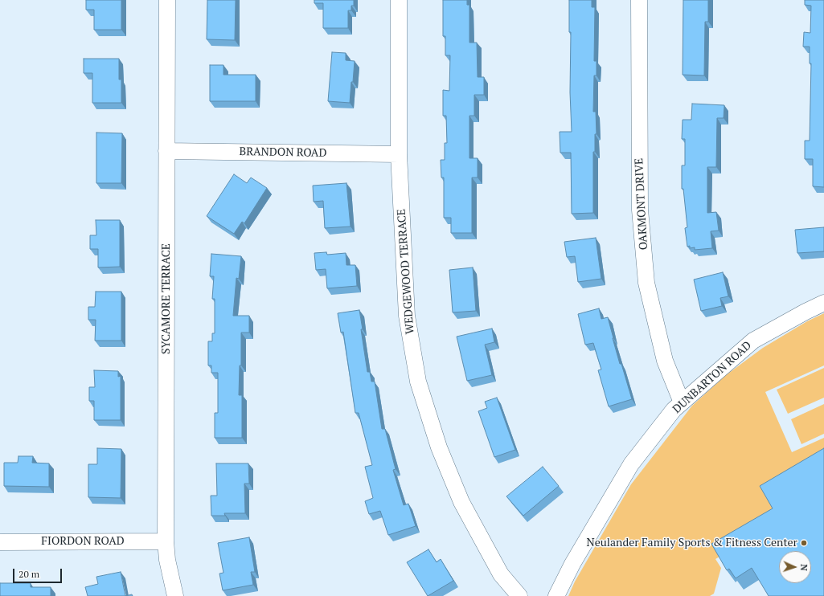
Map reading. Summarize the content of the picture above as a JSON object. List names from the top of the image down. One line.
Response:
{"streets":{"street":["BRANDON ROAD","OAKMONT DRIVE","WEDGEWOOD TERRACE","SYCAMORE TERRACE","DUNBARTON ROAD","FIORDON ROAD"]},"crossings":[["BRANDON ROAD","WEDGEWOOD TERRACE"],["BRANDON ROAD","SYCAMORE TERRACE"],["OAKMONT DRIVE","DUNBARTON ROAD"],["SYCAMORE TERRACE","FIORDON ROAD"]],"places":["Neulander Family Sports & Fitness Center"],"scale_bar":"20 m","north":"right"}
